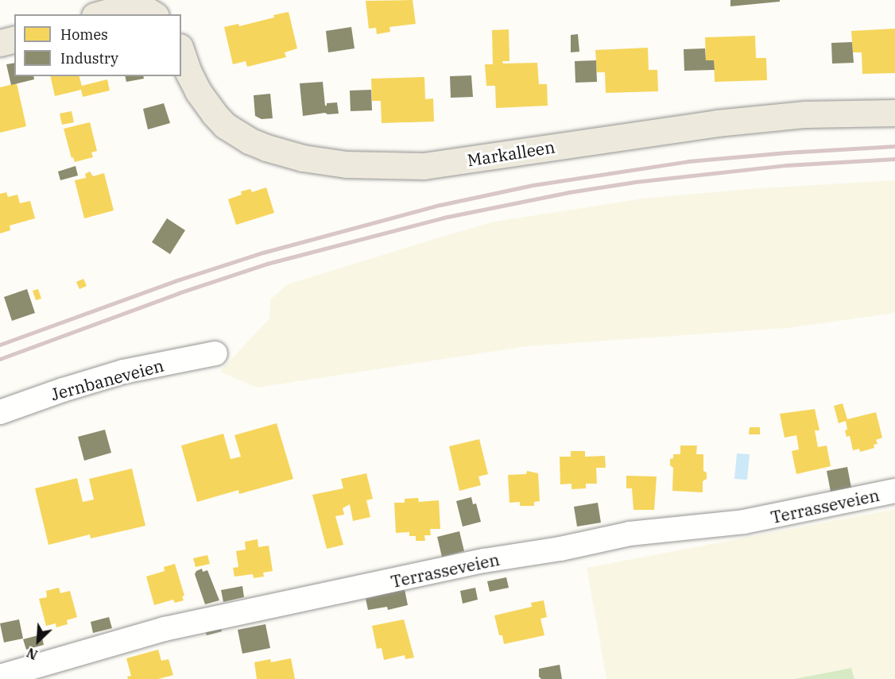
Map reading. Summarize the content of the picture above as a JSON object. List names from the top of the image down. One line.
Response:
{"streets":{"main road":["Markalleen"],"street":["Jernbaneveien","Terrasseveien"]},"legend":["Homes","Industry"],"north":"bottom left"}
